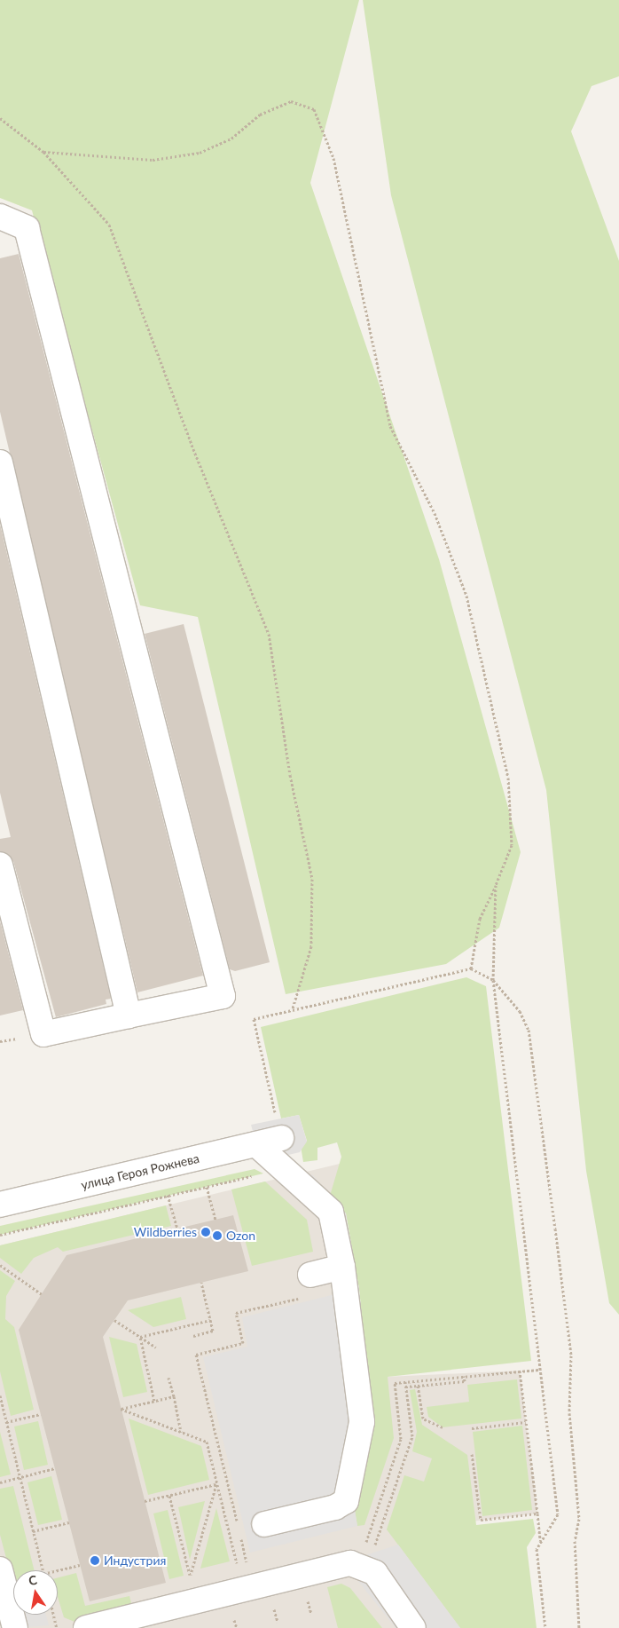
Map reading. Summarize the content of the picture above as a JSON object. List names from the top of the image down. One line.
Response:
{"streets":{"street":["улица Героя Рожнева"]},"places":["Wildberries","Ozon","Индустрия"],"north":"top"}
